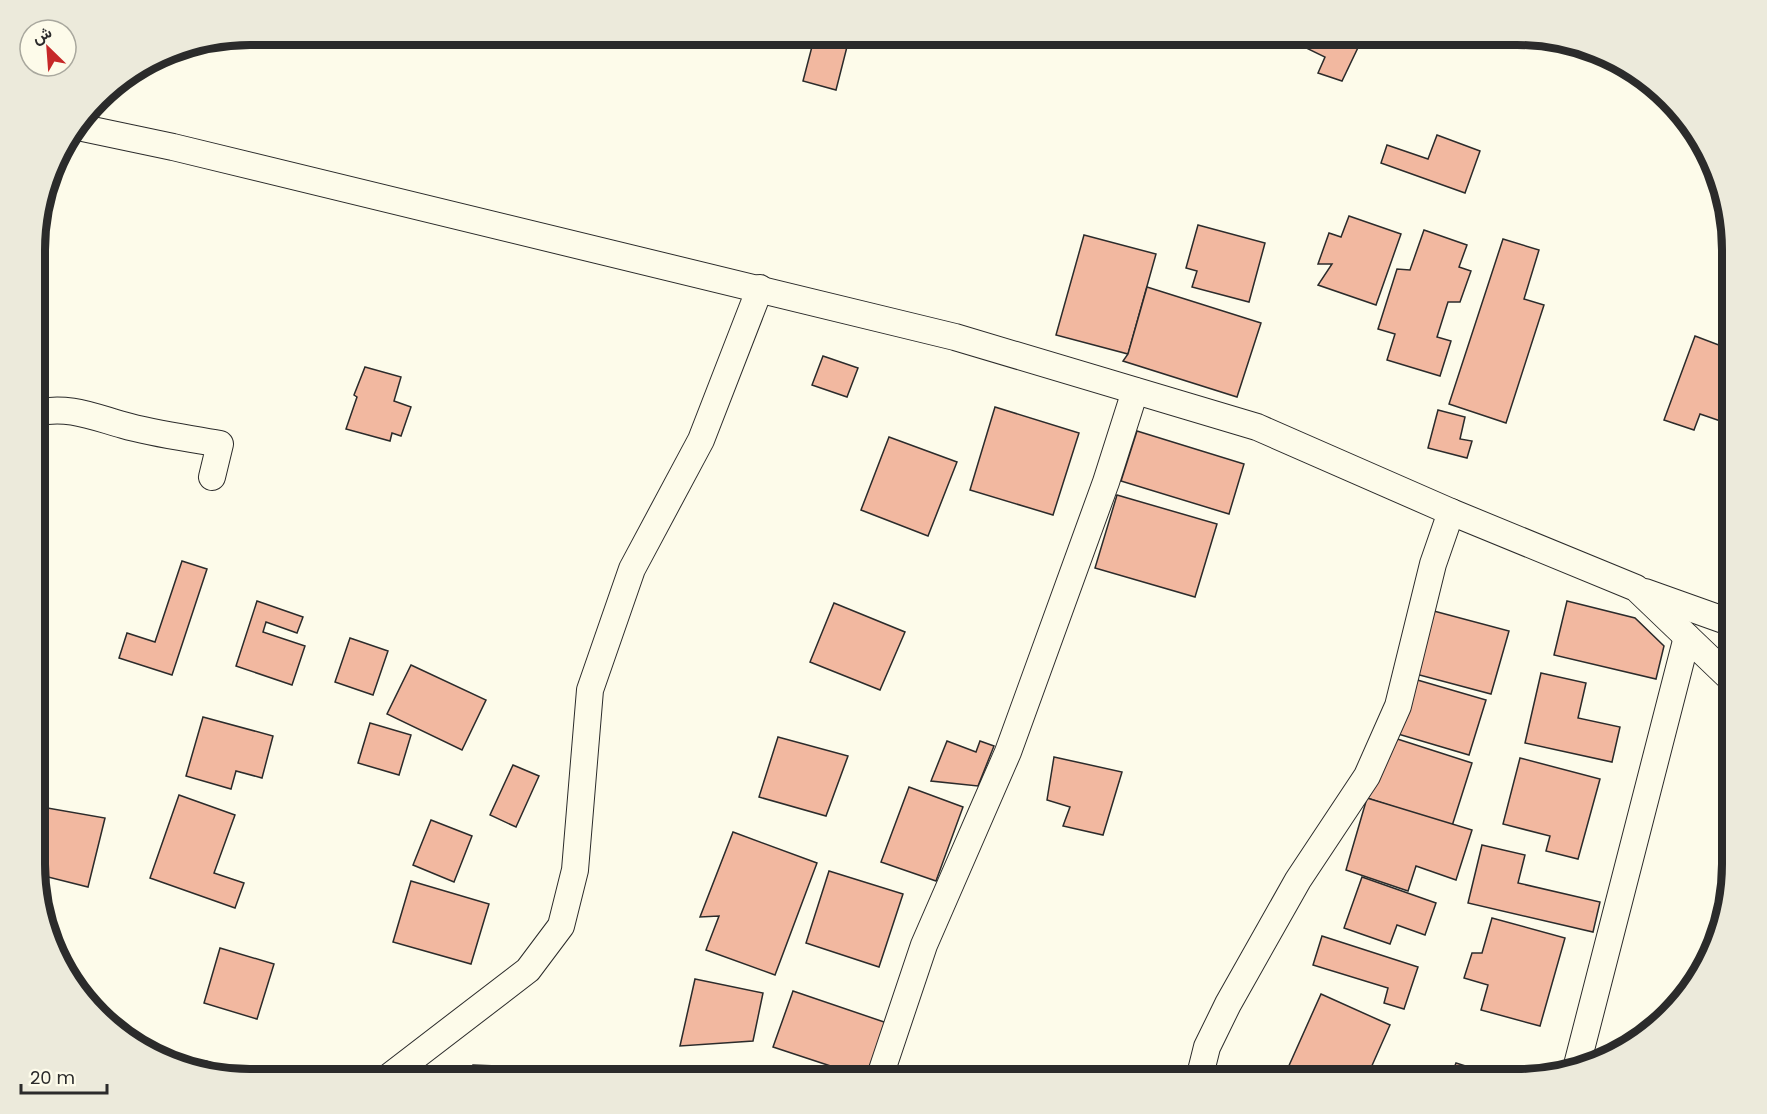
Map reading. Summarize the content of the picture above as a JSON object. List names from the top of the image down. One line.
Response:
{"scale_bar":"20 m","north":"top left"}
